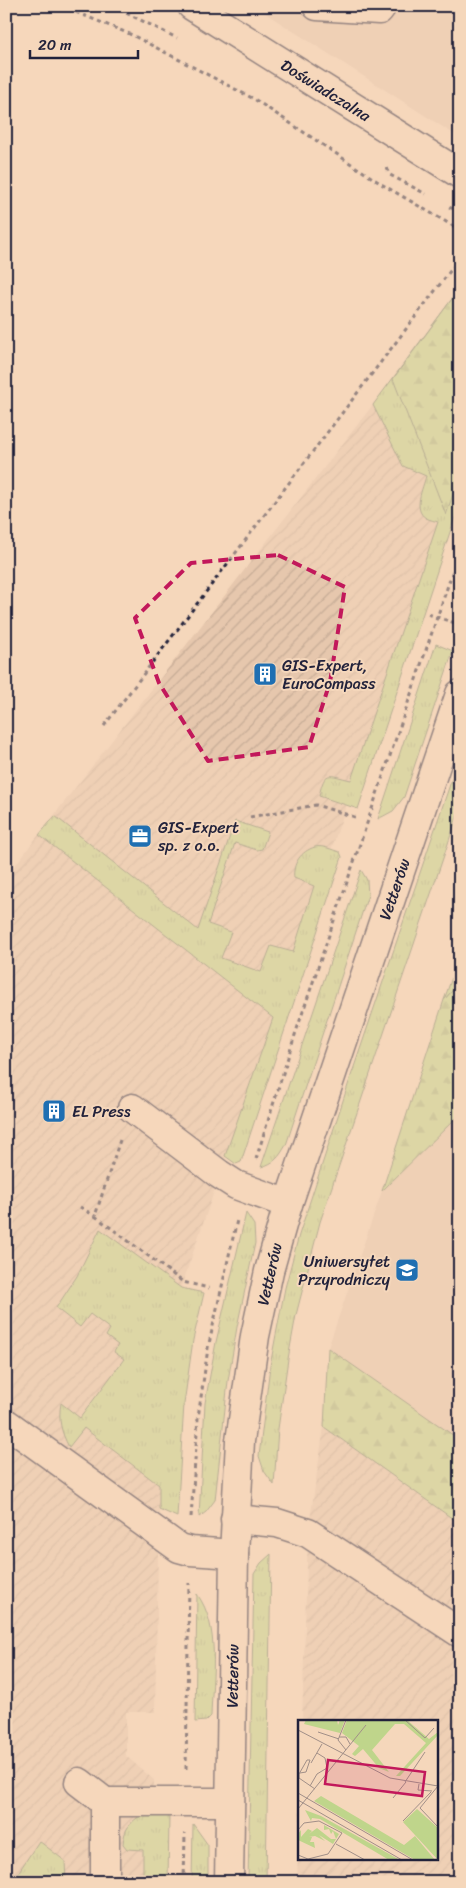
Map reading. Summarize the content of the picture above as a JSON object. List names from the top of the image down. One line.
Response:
{"streets":{"street":["Doświadczalna","Vetterów"]},"places":{"building":["GIS-Expert, EuroCompass","EL Press"],"office":["GIS-Expert sp. z o.o."],"school or university":["Uniwersytet Przyrodniczy"]},"scale_bar":"20 m"}
